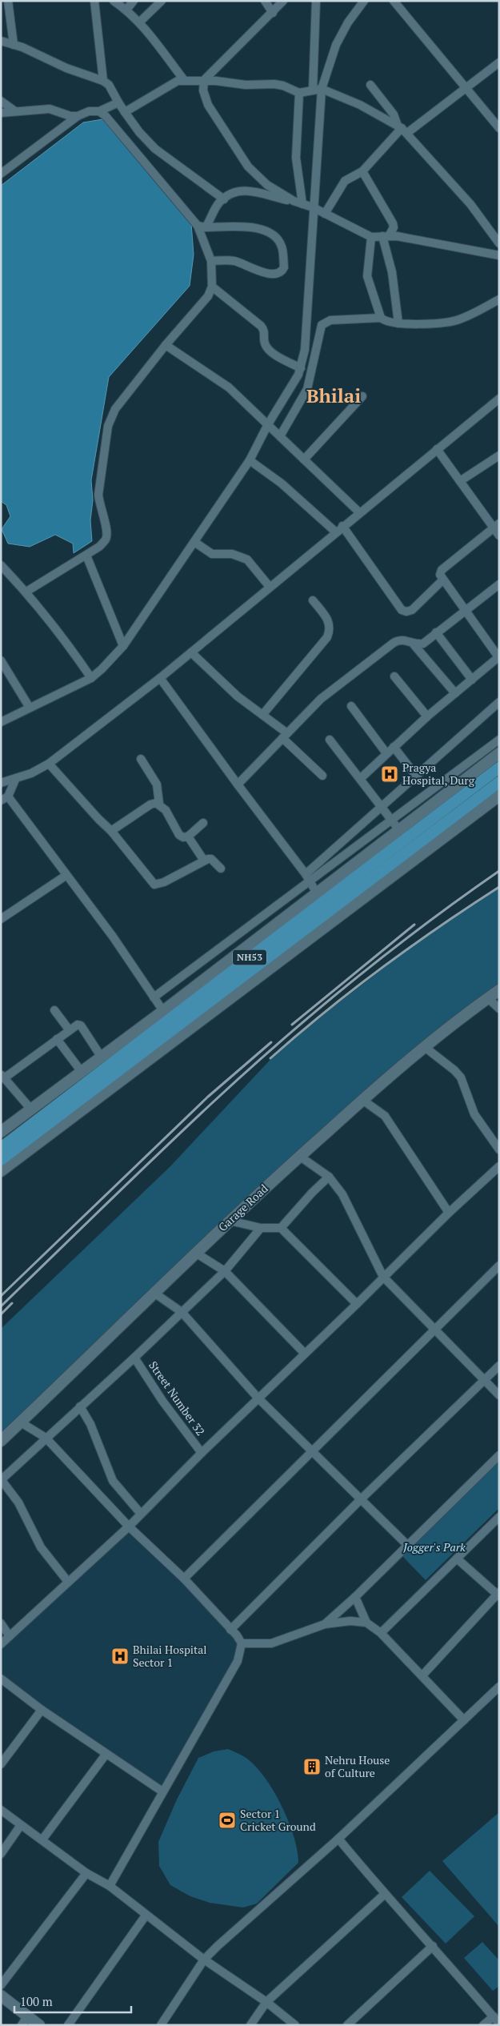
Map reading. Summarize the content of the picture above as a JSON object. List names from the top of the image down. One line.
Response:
{"streets":{"highway":["NH53"],"street":["Garage Road","Street Number 32"]},"districts":["Bhilai"],"parks":["Jogger's Park"],"places":{"hospital":["Pragya Hospital, Durg","Bhilai Hospital Sector 1"],"building":["Nehru House of Culture"],"sports":["Sector 1 Cricket Ground"]},"scale_bar":"100 m"}
